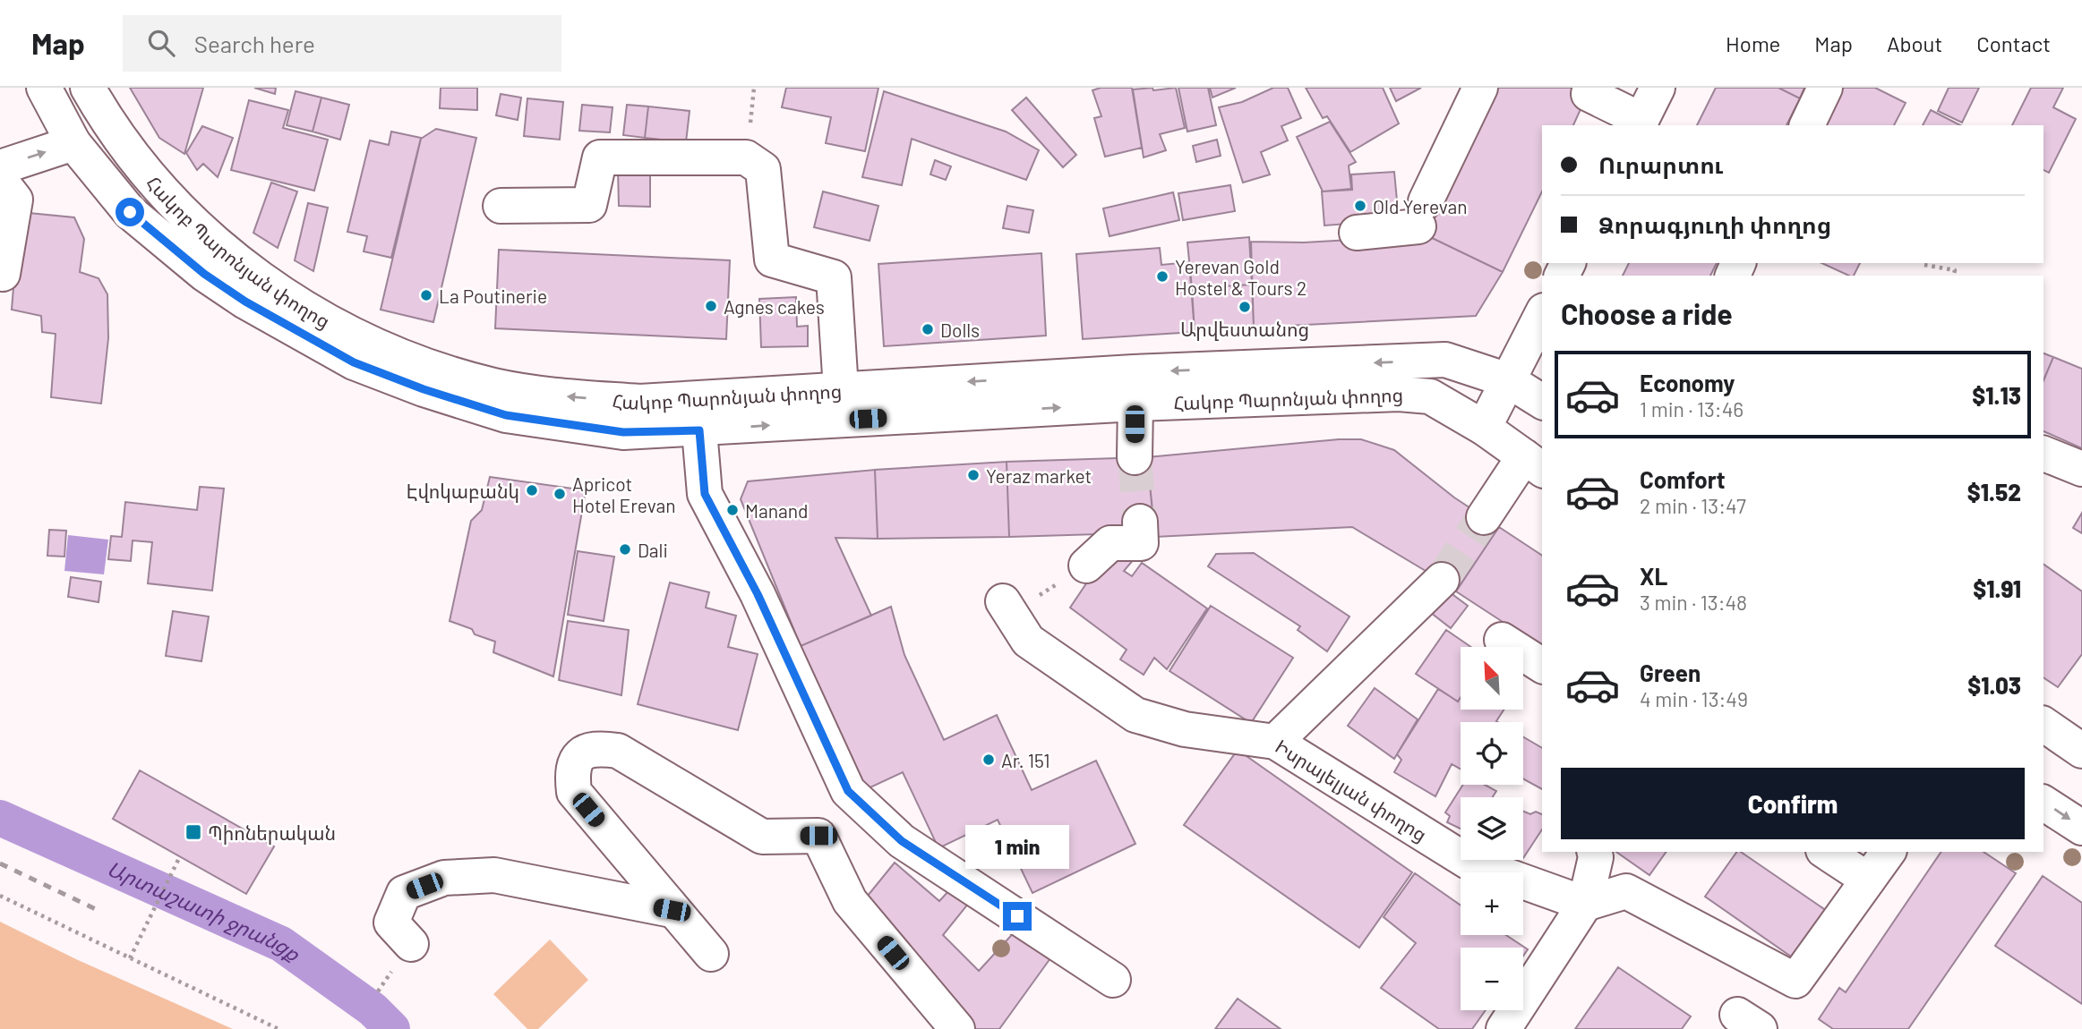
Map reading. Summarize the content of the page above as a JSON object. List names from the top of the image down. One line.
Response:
{"streets":{"main road":["Հակոբ Պարոնյան փողոց","Իսրայելյան փողոց"]},"water":["Արտաշատի ջրանցք"],"places":{"other":["Old Yerevan","Yerevan Gold Hostel & Tours 2","La Poutinerie","Agnes cakes","Արվեստանոց","Dolls","Yeraz market","Էվոկաբանկ","Apricot Hotel Erevan","Manand","Dali","Ar. 151"],"transit":["Պիոներական"]},"north":"top left","page":{"header":"Map","search":"Search here","nav":["Home","Map","About","Contact"],"banner":["Ուրարտու","Ձորագյուղի փողոց"],"heading":"Choose a ride","list":[{"name":"Economy","note":"1 min · 13:46","value":"$1.13"},{"name":"Comfort","note":"2 min · 13:47","value":"$1.52"},{"name":"XL","note":"3 min · 13:48","value":"$1.91"},{"name":"Green","note":"4 min · 13:49","value":"$1.03"}],"map_buttons":["+","−"],"buttons":"Confirm","bubble":"1 min"}}
